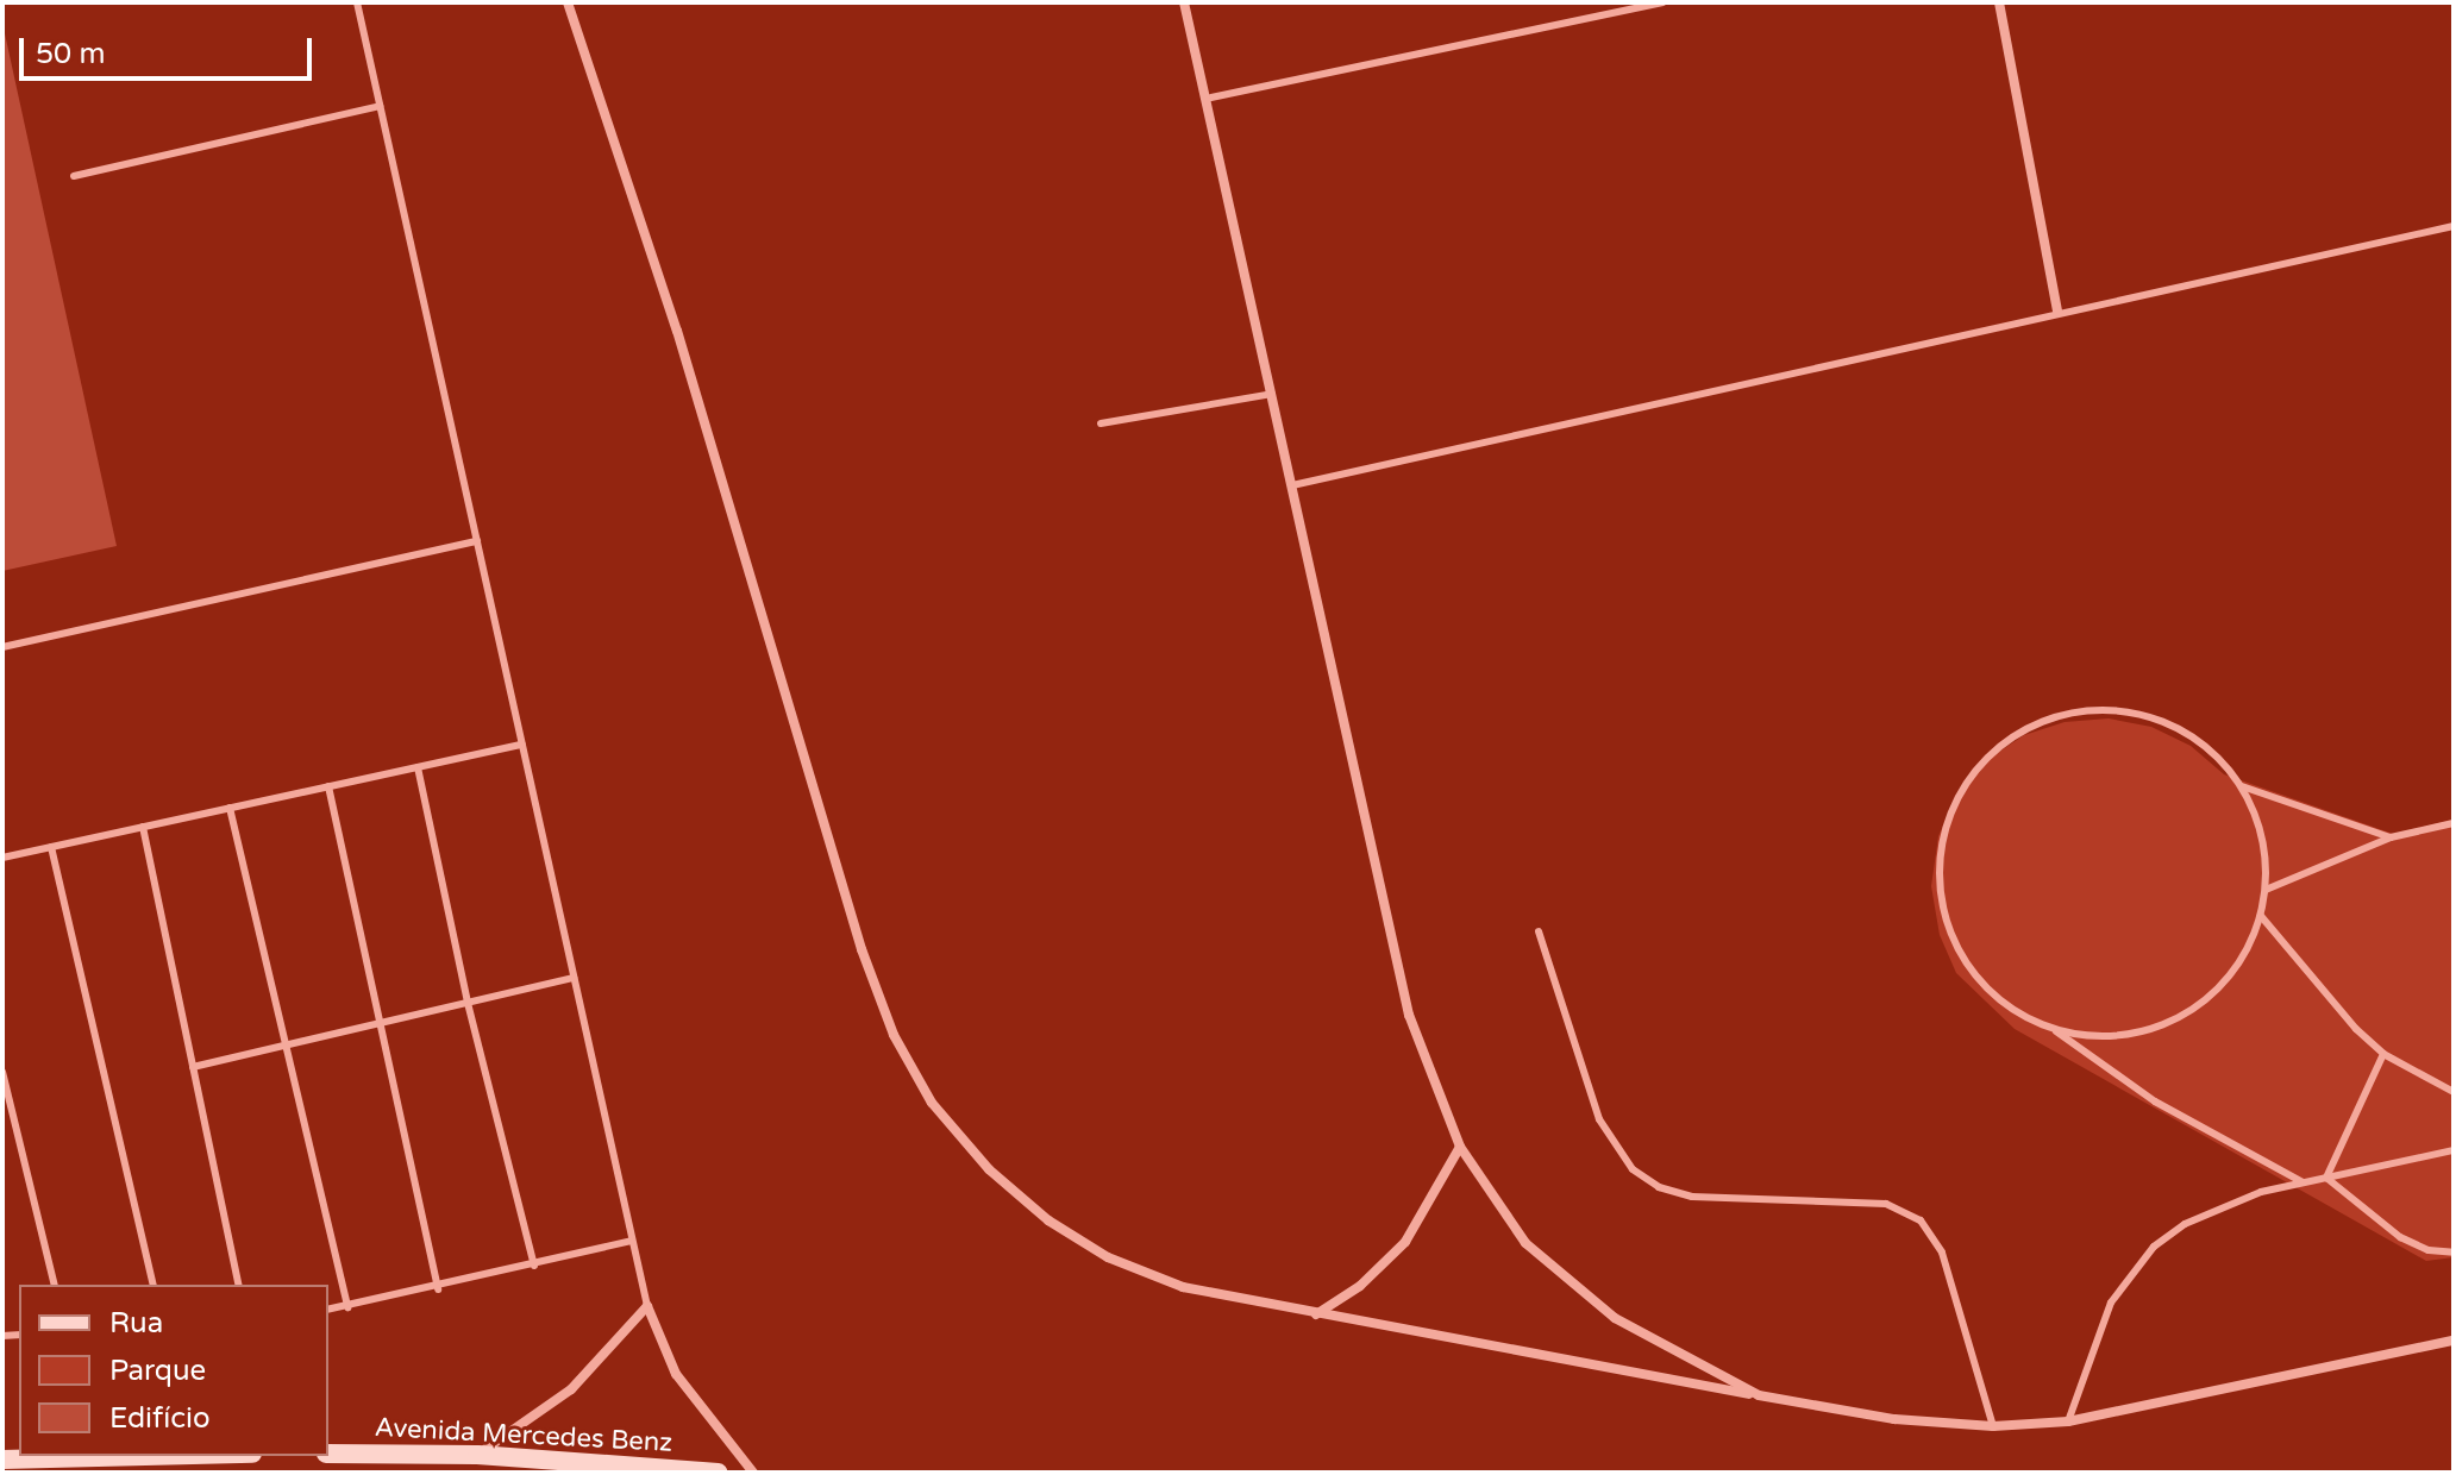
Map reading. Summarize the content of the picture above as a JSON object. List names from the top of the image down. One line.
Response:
{"streets":{"main road":["Avenida Mercedes Benz"]},"legend":["Rua","Parque","Edifício"],"scale_bar":"50 m"}
